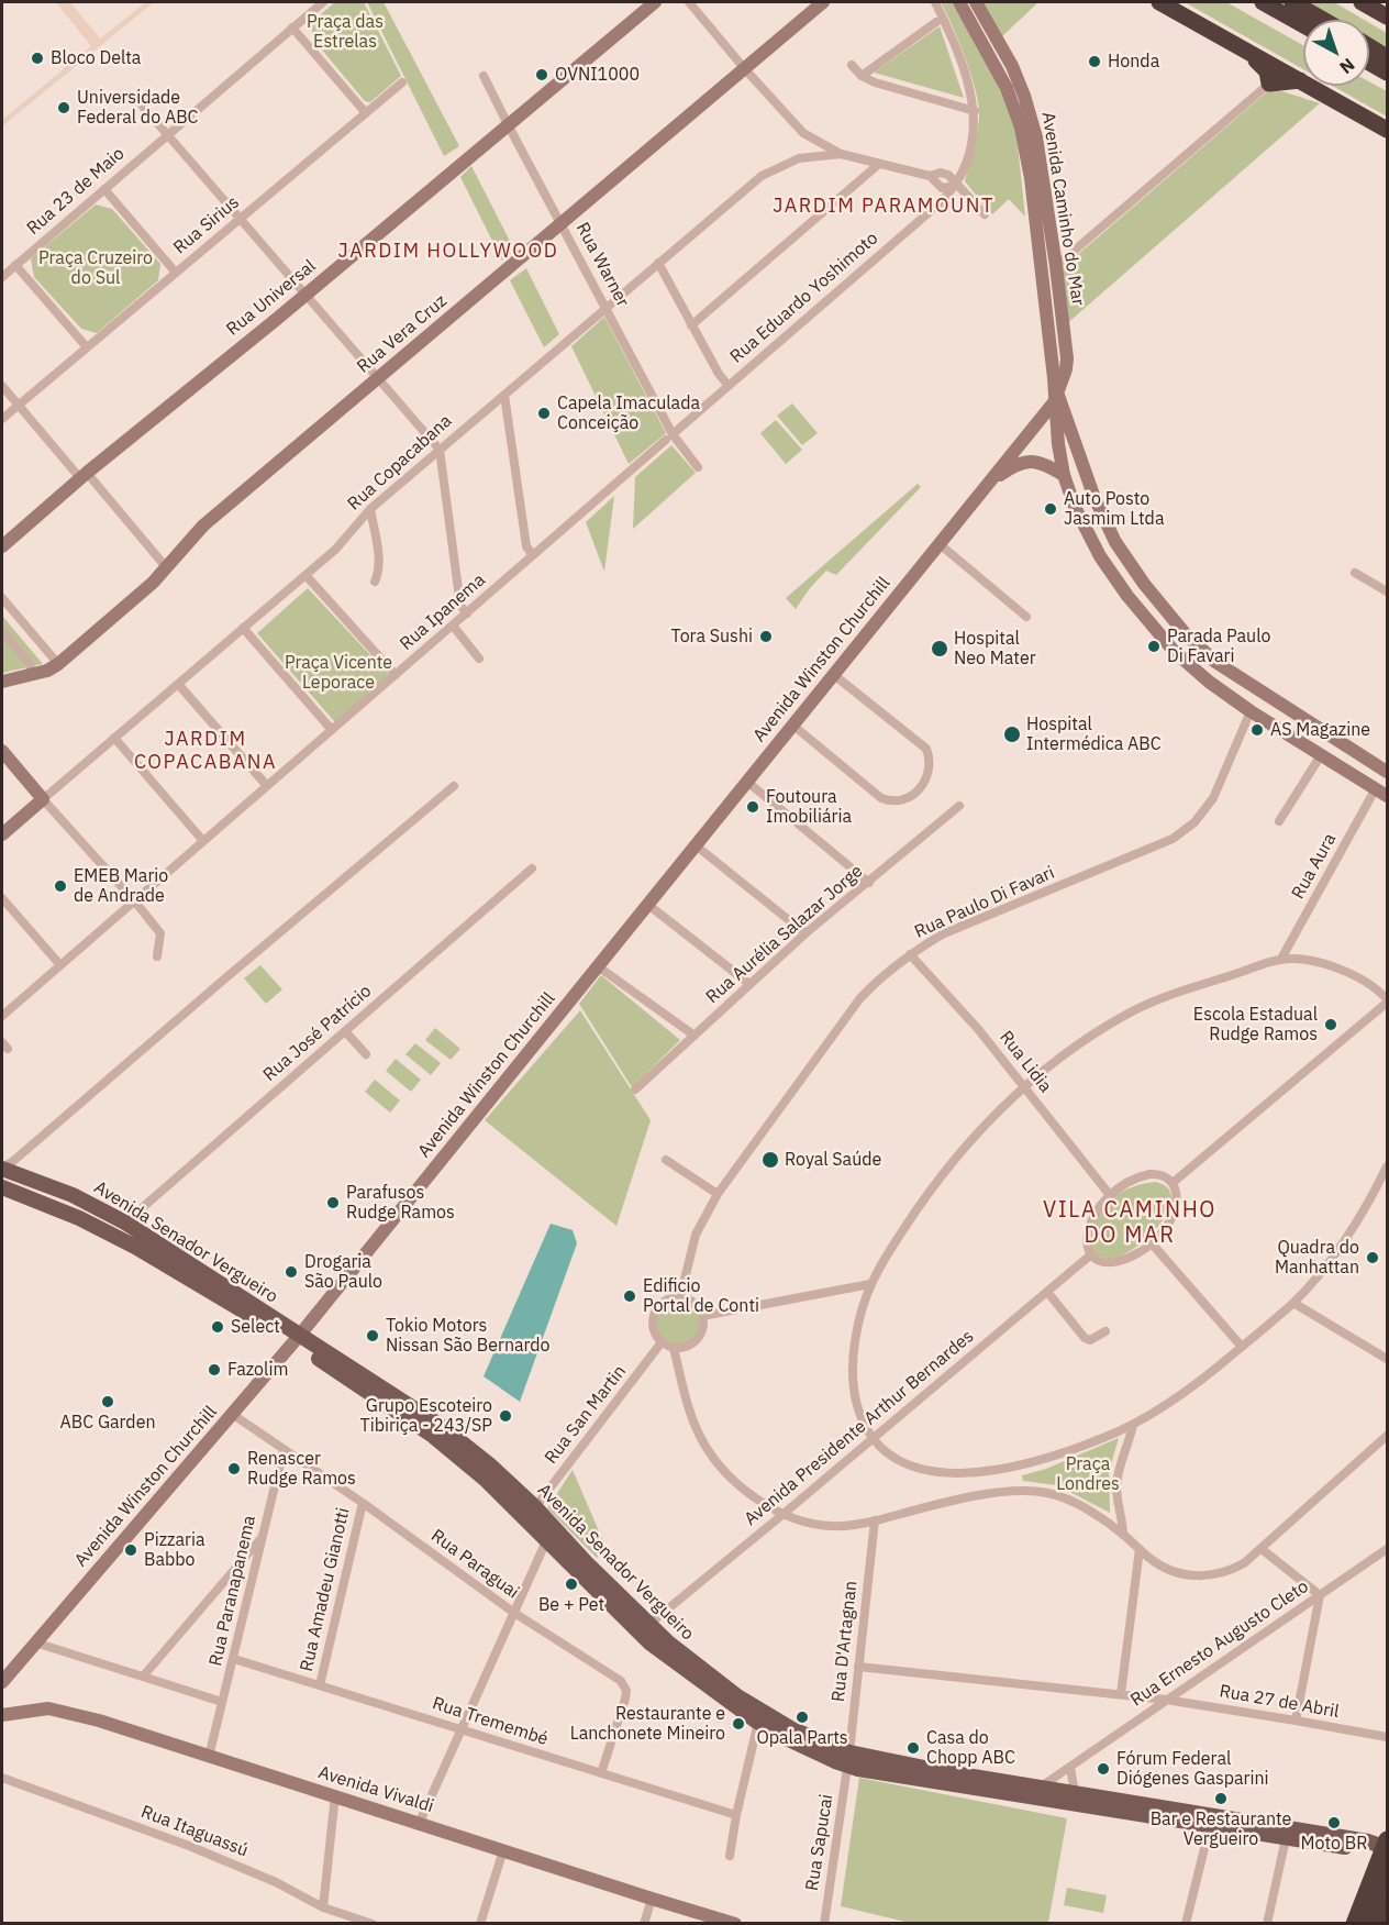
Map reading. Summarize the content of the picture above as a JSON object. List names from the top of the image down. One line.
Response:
{"streets":{"main road":["Avenida Caminho do Mar","Rua Universal","Rua Vera Cruz","Rua Copacabana","Avenida Winston Churchill","Avenida Senador Vergueiro","Avenida Vivaldi"],"street":["Rua 23 de Maio","Rua Sirius","Rua Warner","Rua Eduardo Yoshimoto","Rua Ipanema","Rua Aura","Rua Paulo Di Favari","Rua Aurélia Salazar Jorge","Rua José Patrício","Rua Lidia","Rua San Martin","Avenida Presidente Arthur Bernardes","Rua Paraguai","Rua Amadeu Gianotti","Rua Paranapanema","Rua D'Artagnan","Rua Ernesto Augusto Cleto","Rua 27 de Abril","Rua Tremembé","Rua Itaguassú","Rua Sapucai"]},"crossings":[["Avenida Caminho do Mar","Avenida Winston Churchill"],["Avenida Caminho do Mar","Rua Aura"],["Avenida Caminho do Mar","Rua Paulo Di Favari"],["Rua Warner","Rua Universal"],["Rua Warner","Rua Eduardo Yoshimoto"],["Rua Warner","Rua Vera Cruz"],["Rua Warner","Rua Copacabana"],["Rua Warner","Rua Ipanema"],["Rua Eduardo Yoshimoto","Rua Ipanema"],["Avenida Winston Churchill","Avenida Senador Vergueiro"],["Avenida Winston Churchill","Rua Paraguai"],["Rua Paulo Di Favari","Rua Lidia"],["Rua Paulo Di Favari","Rua San Martin"],["Rua José Patrício","Avenida Senador Vergueiro"],["Rua Lidia","Avenida Presidente Arthur Bernardes"],["Avenida Senador Vergueiro","Rua San Martin"],["Avenida Senador Vergueiro","Avenida Presidente Arthur Bernardes"],["Avenida Senador Vergueiro","Rua D'Artagnan"],["Avenida Senador Vergueiro","Rua Ernesto Augusto Cleto"],["Avenida Senador Vergueiro","Rua Sapucai"],["Rua Paraguai","Rua Amadeu Gianotti"],["Rua Paraguai","Rua Paranapanema"],["Rua Paraguai","Rua Tremembé"],["Rua Amadeu Gianotti","Rua Tremembé"],["Rua Paranapanema","Rua Tremembé"],["Rua Paranapanema","Avenida Vivaldi"],["Rua D'Artagnan","Rua 27 de Abril"],["Rua D'Artagnan","Rua Sapucai"],["Rua Ernesto Augusto Cleto","Rua 27 de Abril"]],"districts":["JARDIM PARAMOUNT","JARDIM HOLLYWOOD","JARDIM COPACABANA","VILA CAMINHO DO MAR"],"parks":["Praça das Estrelas","Praça Cruzeiro do Sul","Praça Vicente Leporace","Praça Londres"],"places":["Bloco Delta","Honda","OVNI1000","Universidade Federal do ABC","Capela Imaculada Conceição","Auto Posto Jasmim Ltda","Tora Sushi","Parada Paulo Di Favari","Hospital Neo Mater","AS Magazine","Hospital Intermédica ABC","Foutoura Imobiliária","EMEB Mario de Andrade","Escola Estadual Rudge Ramos","Royal Saúde","Parafusos Rudge Ramos","Quadra do Manhattan","Drogaria São Paulo","Edificio Portal de Conti","Select","Tokio Motors Nissan São Bernardo","Fazolim","ABC Garden","Grupo Escoteiro Tibiriça - 243/SP","Renascer Rudge Ramos","Pizzaria Babbo","Be + Pet","Opala Parts","Restaurante e Lanchonete Mineiro","Casa do Chopp ABC","Fórum Federal Diógenes Gasparini","Bar e Restaurante Vergueiro","Moto BR"],"north":"bottom right"}
